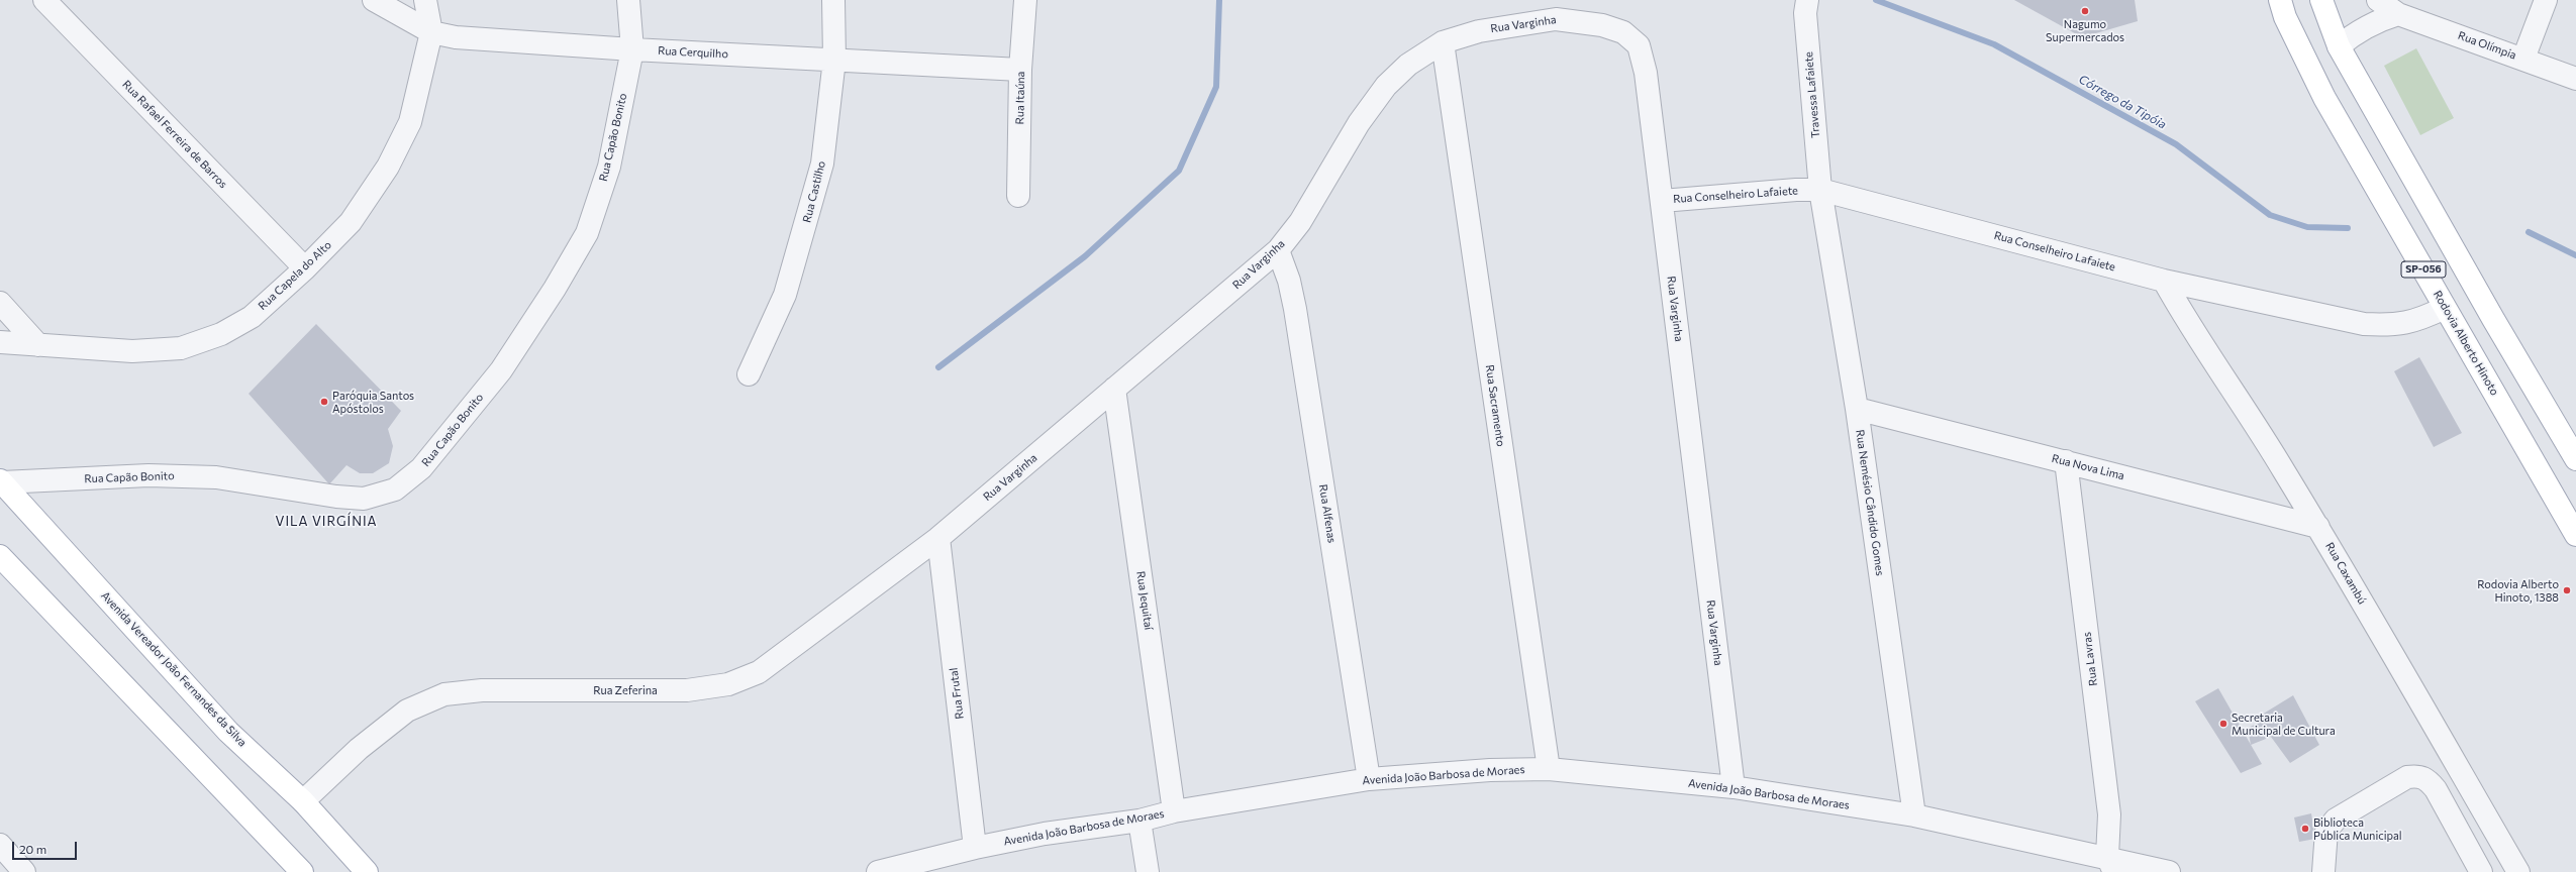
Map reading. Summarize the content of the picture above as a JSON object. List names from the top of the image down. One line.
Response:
{"streets":{"main road":["SP-056","Rodovia Alberto Hinoto","Avenida Vereador João Fernandes da Silva"],"street":["Rua Varginha","Rua Olímpia","Rua Cerquilho","Travessa Lafaiete","Rua Itaúna","Rua Rafael Ferreira de Barros","Rua Capão Bonito","Rua Castilho","Rua Conselheiro Lafaiete","Rua Capela do Alto","Rua Sacramento","Rua Nova Lima","Rua Nemésio Cândido Gomes","Rua Alfenas","Rua Caxambú","Rua Jequitaí","Rua Lavras","Rua Zeferina","Rua Frutal","Avenida João Barbosa de Moraes"]},"crossings":[["Rua Varginha","Rua Conselheiro Lafaiete"],["Rua Varginha","Rua Sacramento"],["Rua Varginha","Rua Alfenas"],["Rua Varginha","Rua Jequitaí"],["Rua Varginha","Rua Zeferina"],["Rua Varginha","Rua Frutal"],["Rua Varginha","Avenida João Barbosa de Moraes"],["Rua Cerquilho","Rua Itaúna"],["Rua Cerquilho","Rua Capão Bonito"],["Rua Cerquilho","Rua Castilho"],["Rua Cerquilho","Rua Capela do Alto"],["Travessa Lafaiete","Rua Conselheiro Lafaiete"],["Travessa Lafaiete","Rua Nemésio Cândido Gomes"],["Rua Rafael Ferreira de Barros","Rua Capela do Alto"],["Rua Capão Bonito","Avenida Vereador João Fernandes da Silva"],["Rua Conselheiro Lafaiete","Rodovia Alberto Hinoto"],["Rua Conselheiro Lafaiete","Rua Nemésio Cândido Gomes"],["Rua Conselheiro Lafaiete","Rua Caxambú"],["Rua Sacramento","Avenida João Barbosa de Moraes"],["Rua Nova Lima","Rua Nemésio Cândido Gomes"],["Rua Nova Lima","Rua Caxambú"],["Rua Nova Lima","Rua Lavras"],["Rua Nemésio Cândido Gomes","Avenida João Barbosa de Moraes"],["Rua Alfenas","Avenida João Barbosa de Moraes"],["Rua Jequitaí","Avenida João Barbosa de Moraes"],["Rua Lavras","Avenida João Barbosa de Moraes"],["Avenida Vereador João Fernandes da Silva","Rua Zeferina"],["Rua Zeferina","Rua Frutal"],["Rua Frutal","Avenida João Barbosa de Moraes"]],"districts":["VILA VIRGÍNIA"],"water":["Córrego da Tipóia"],"places":["Nagumo Supermercados","Paróquia Santos Apóstolos","Rodovia Alberto Hinoto, 1388","Secretaria Municipal de Cultura","Biblioteca Pública Municipal"],"scale_bar":"20 m"}
